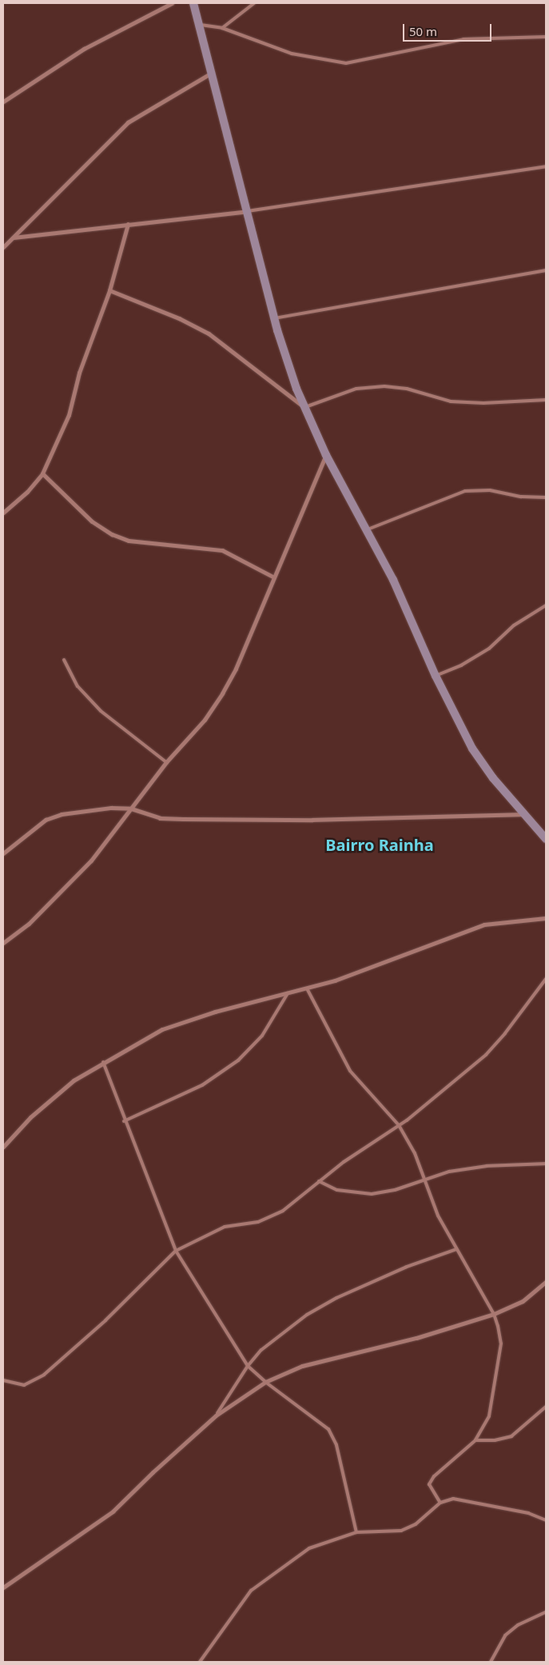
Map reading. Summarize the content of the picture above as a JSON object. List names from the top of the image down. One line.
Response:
{"districts":["Bairro Rainha"],"scale_bar":"50 m"}
